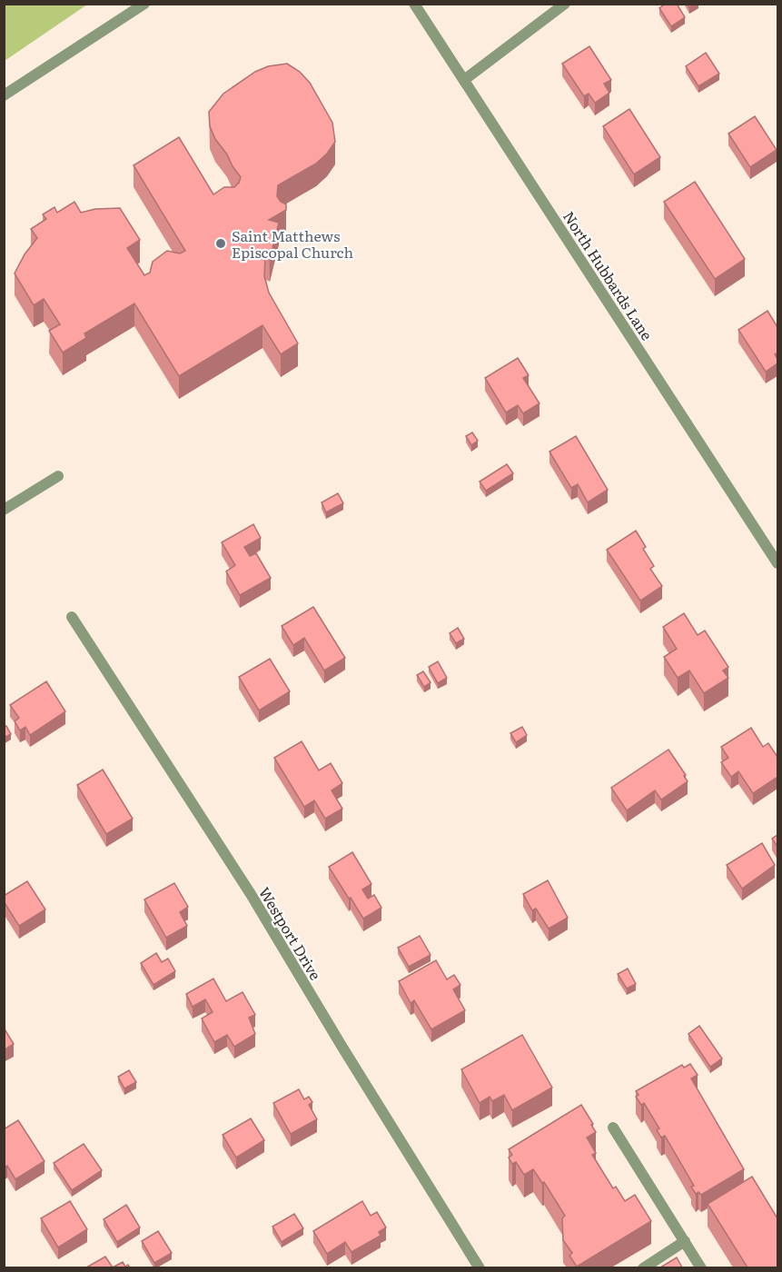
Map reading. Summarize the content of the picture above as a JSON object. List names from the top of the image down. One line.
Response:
{"streets":{"street":["North Hubbards Lane","Westport Drive"]},"places":["Saint Matthews Episcopal Church"]}
